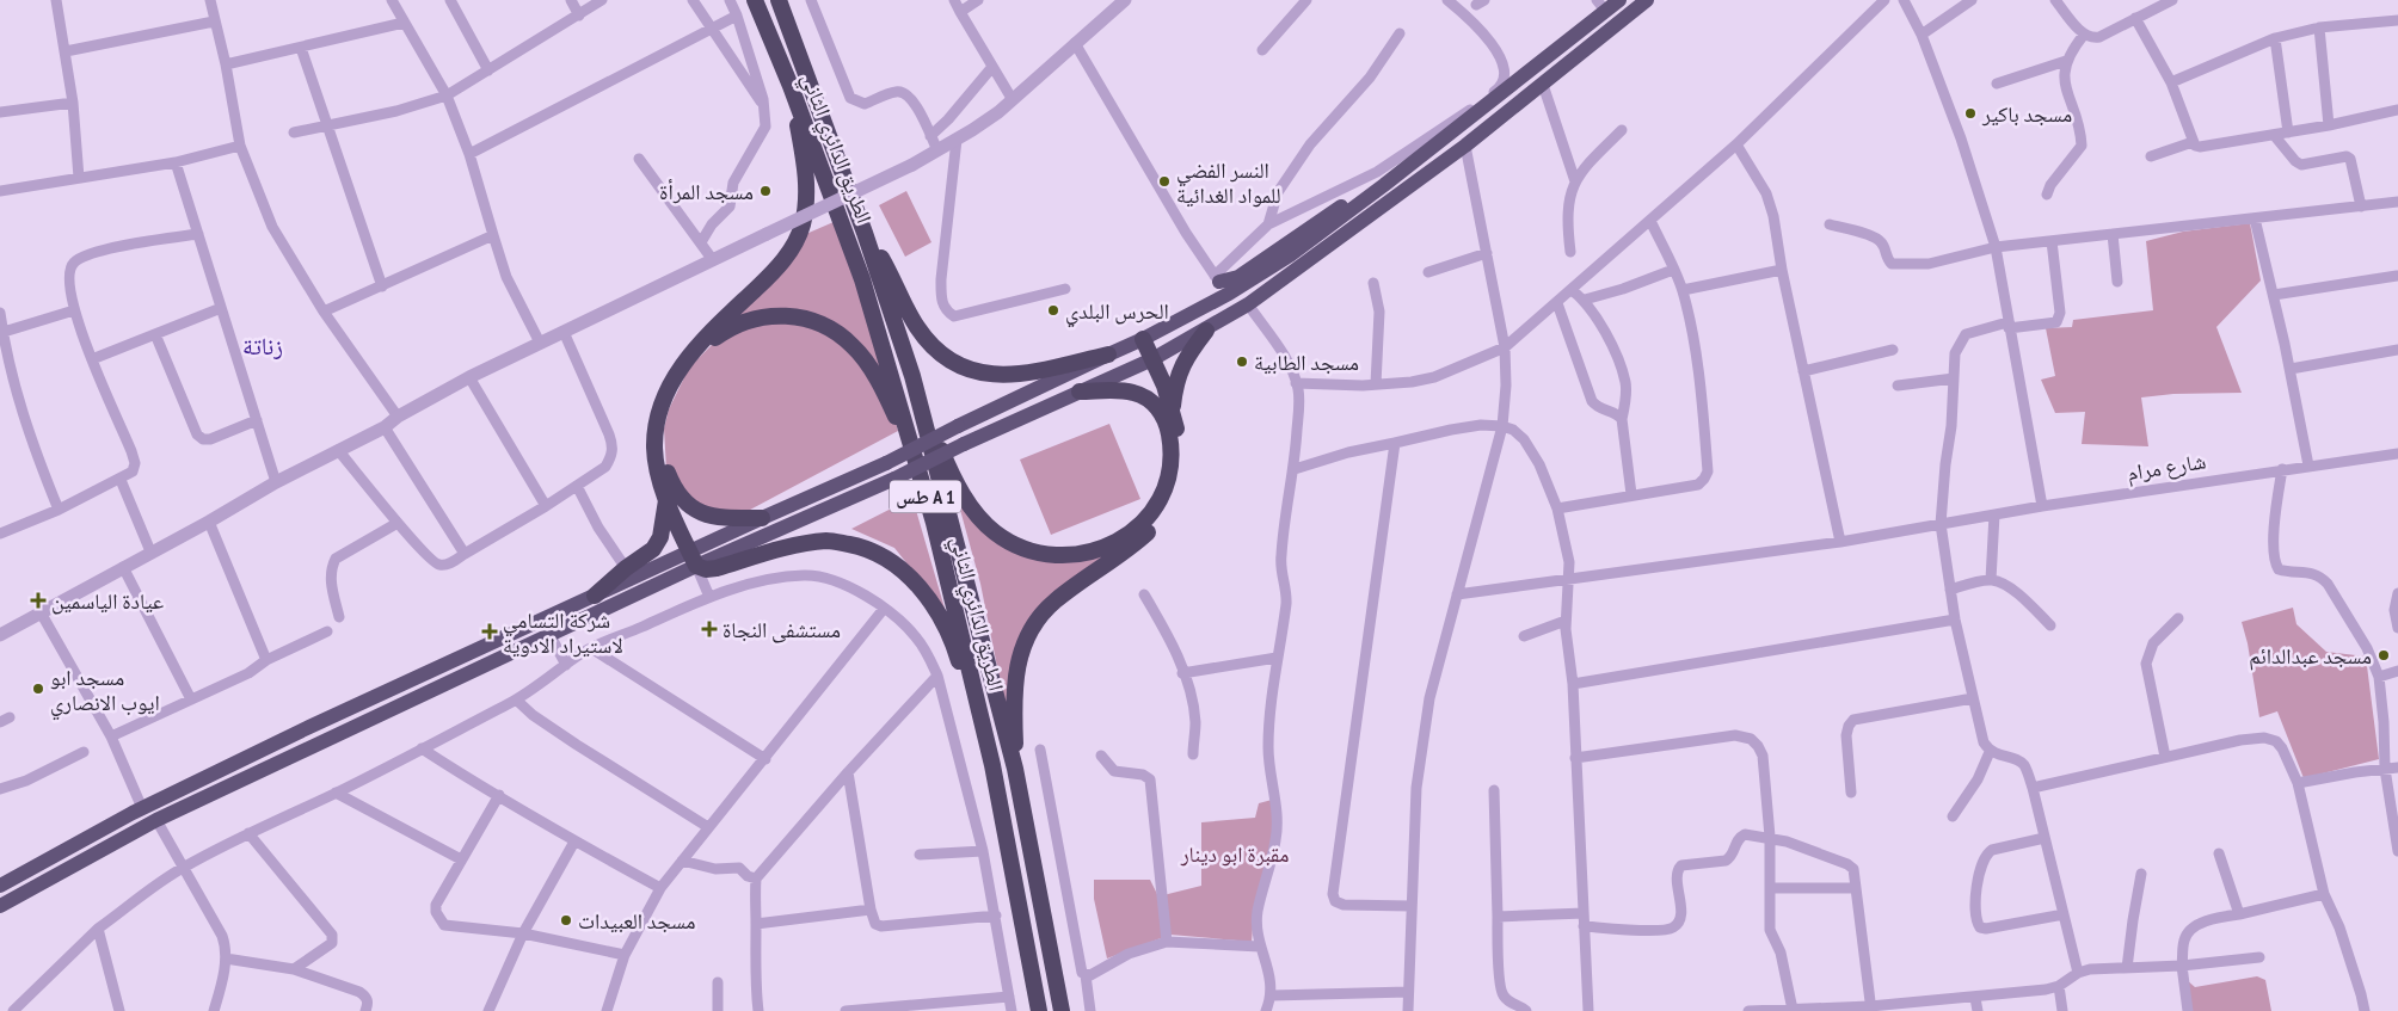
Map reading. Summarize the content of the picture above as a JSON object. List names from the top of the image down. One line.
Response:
{"streets":{"highway":["الطريق الدائري الثاني","طس A 1"],"street":["شارع مرام"]},"districts":["زناتة"],"parks":["مقبرة ابو دينار"],"places":{"other":["مسجد باكير","النسر الفضي للمواد الغدائية","مسجد المرأة","الحرس البلدي","مسجد الطابية","مسجد عبدالدائم","مسجد ابو ايوب الانصاري","مسجد العبيدات"],"health":["عيادة الياسمين","مستشفى النجاة","شركة التسامي لاستيراد الادوية"]}}
